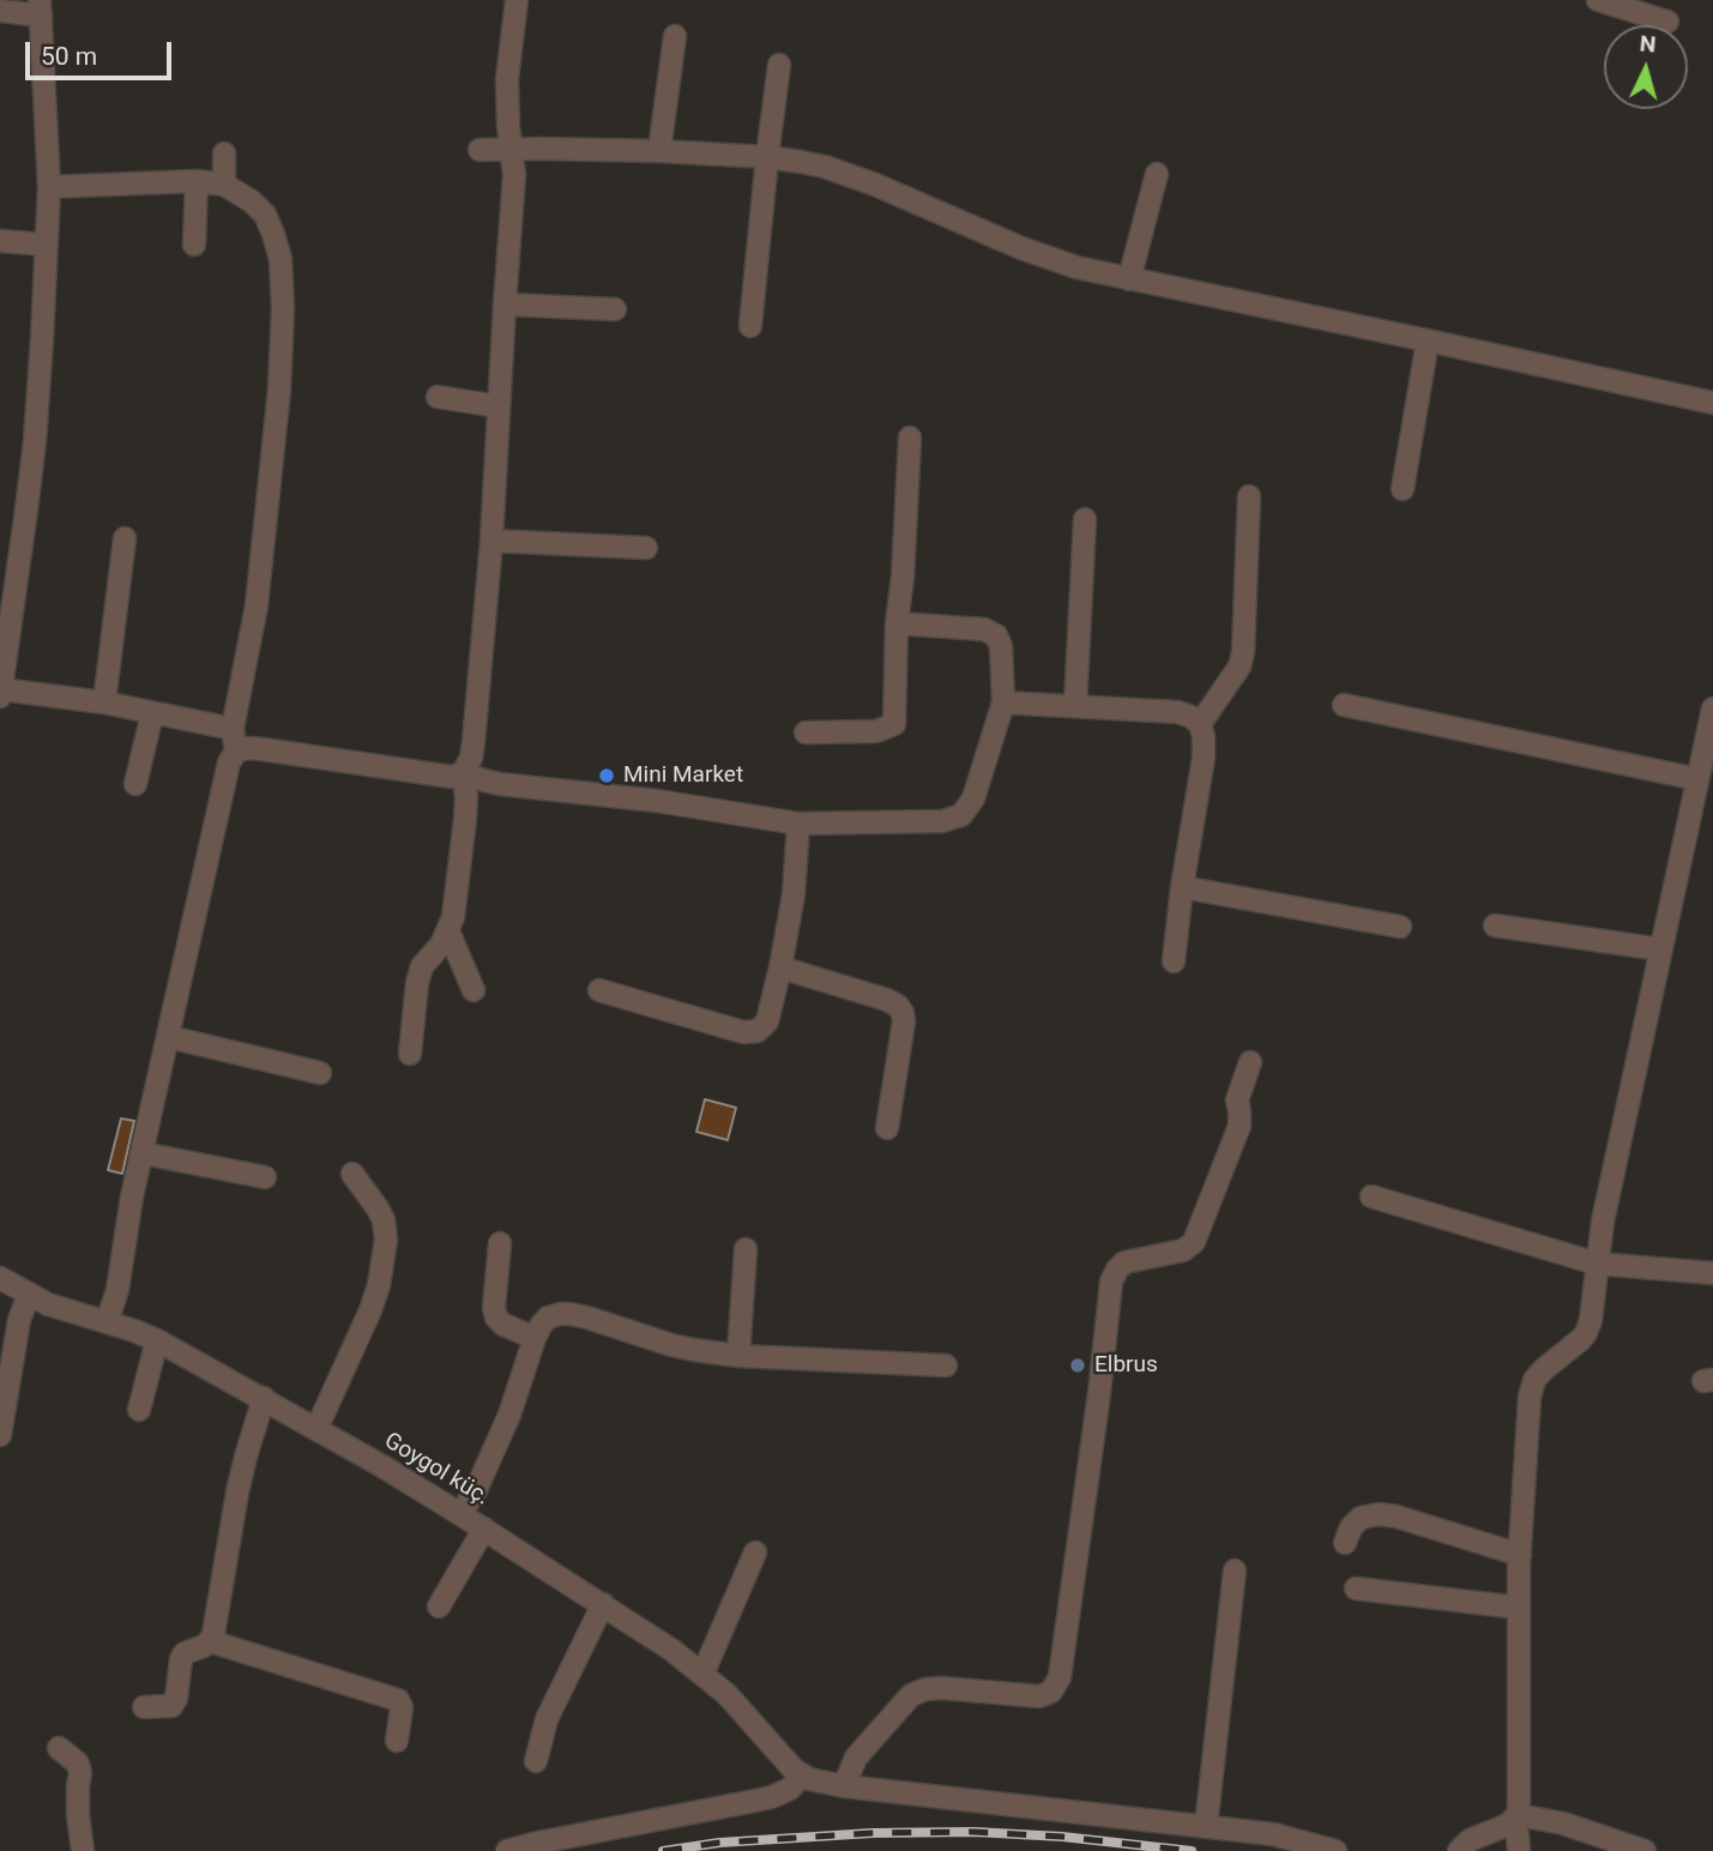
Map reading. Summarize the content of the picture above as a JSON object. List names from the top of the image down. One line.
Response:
{"streets":{"street":["Goygol küç."]},"places":["Mini Market","Elbrus"],"scale_bar":"50 m","north":"top"}
